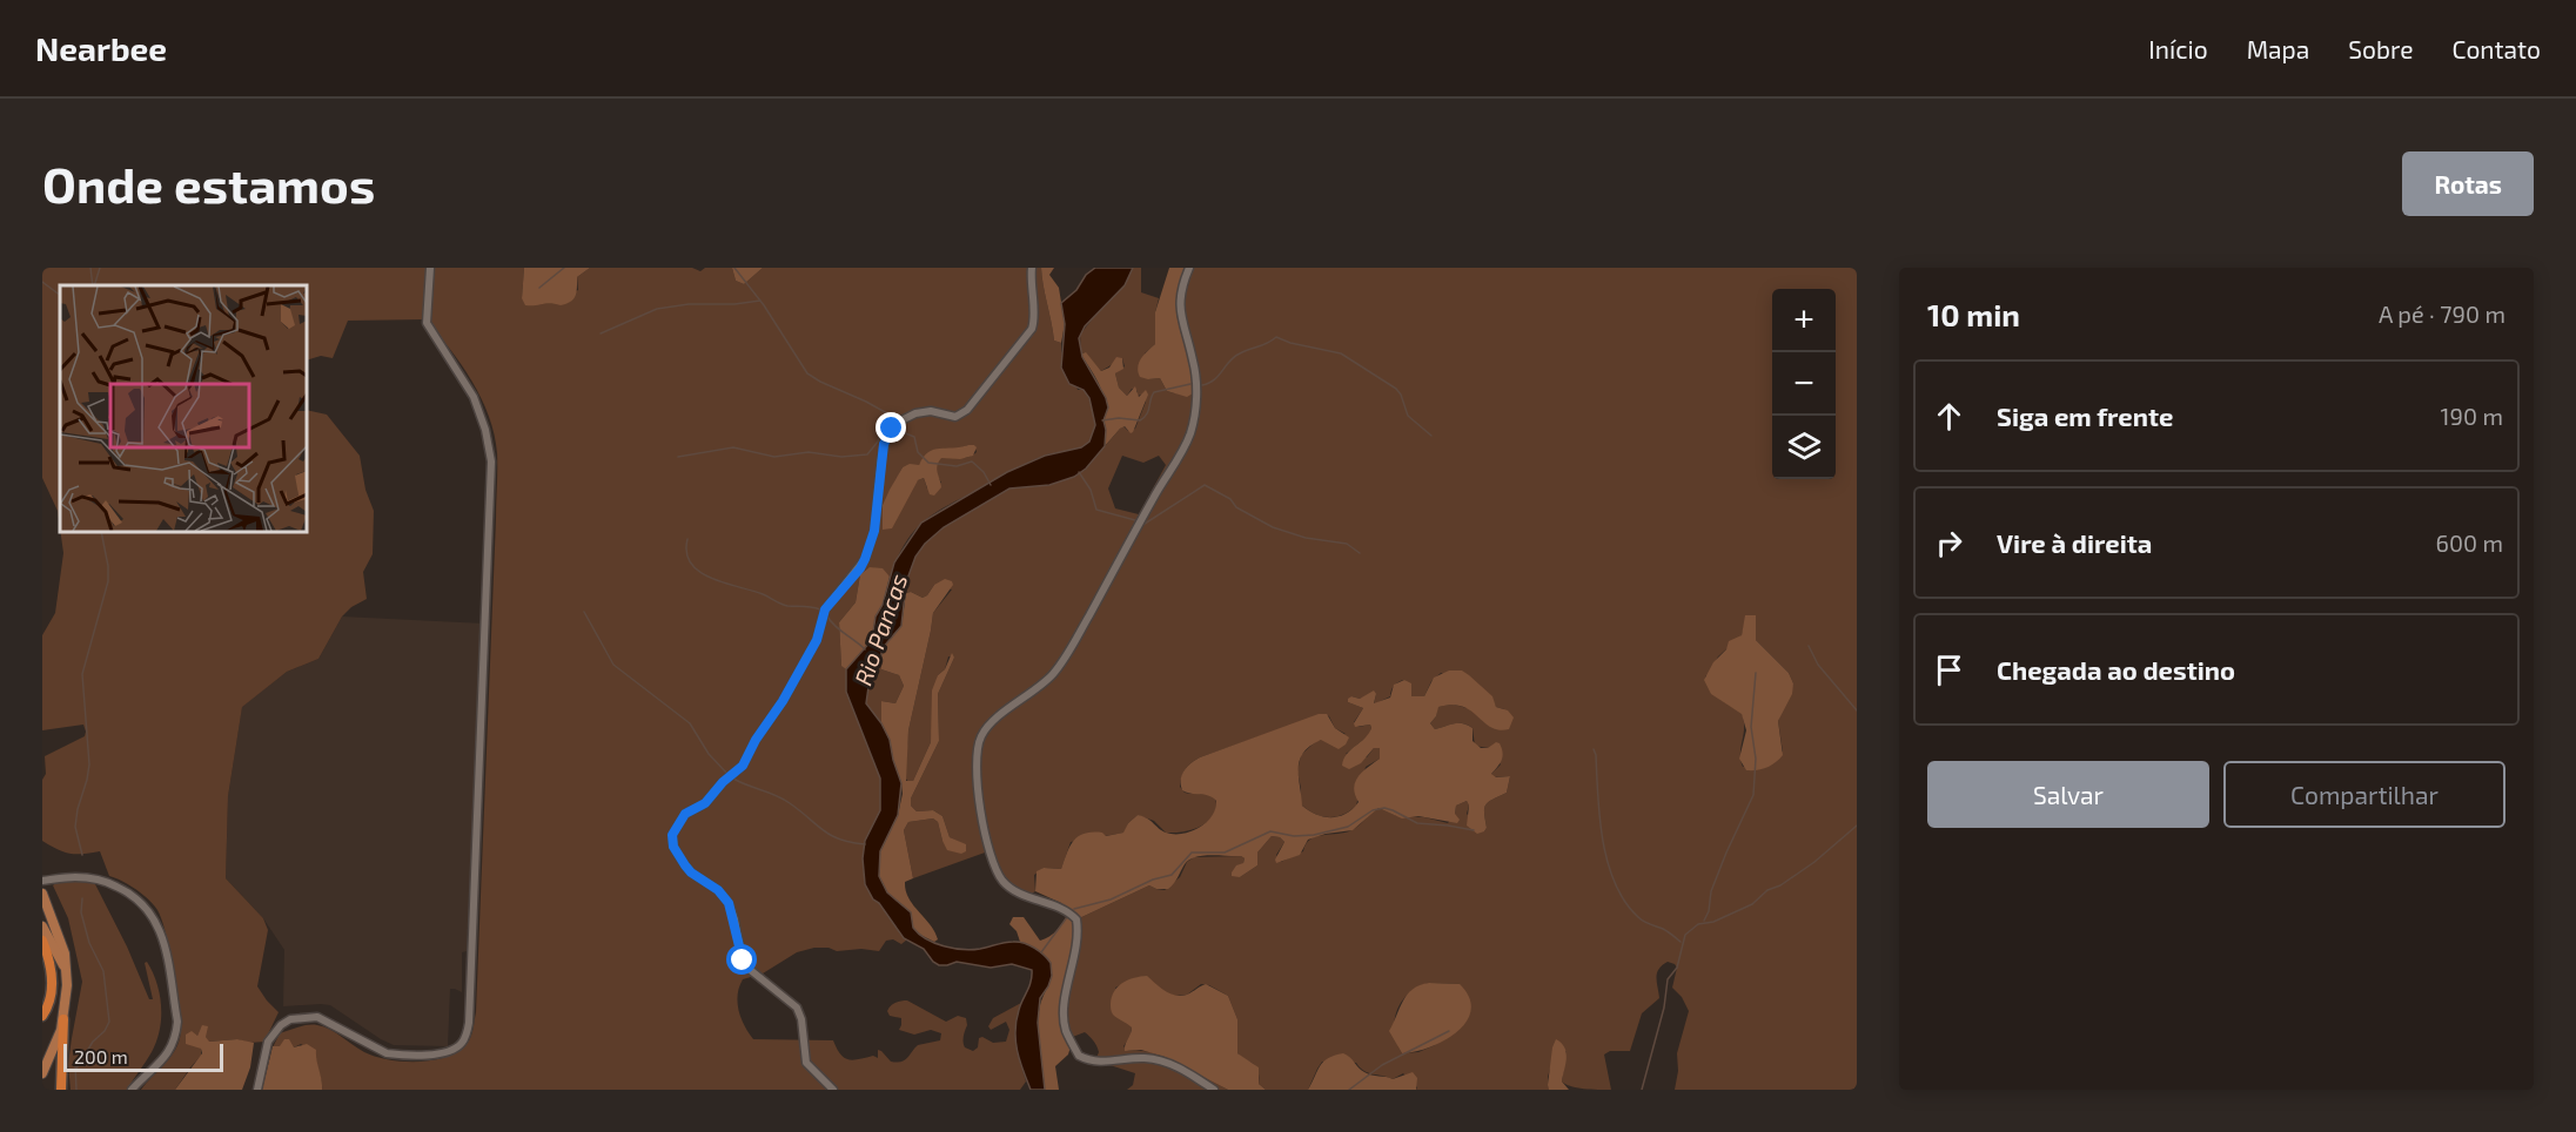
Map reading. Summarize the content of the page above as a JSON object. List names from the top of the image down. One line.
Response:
{"water":["Rio Pancas"],"scale_bar":"200 m","page":{"header":"Nearbee","nav":["Início","Mapa","Sobre","Contato"],"buttons":["Rotas",["Salvar","Compartilhar"]],"title":"Onde estamos","heading":["10 min","A pé · 790 m"],"map_buttons":["+","−"],"list":[["Siga em frente","190 m"],["Vire à direita","600 m"],"Chegada ao destino"],"scale":"200 m"}}
